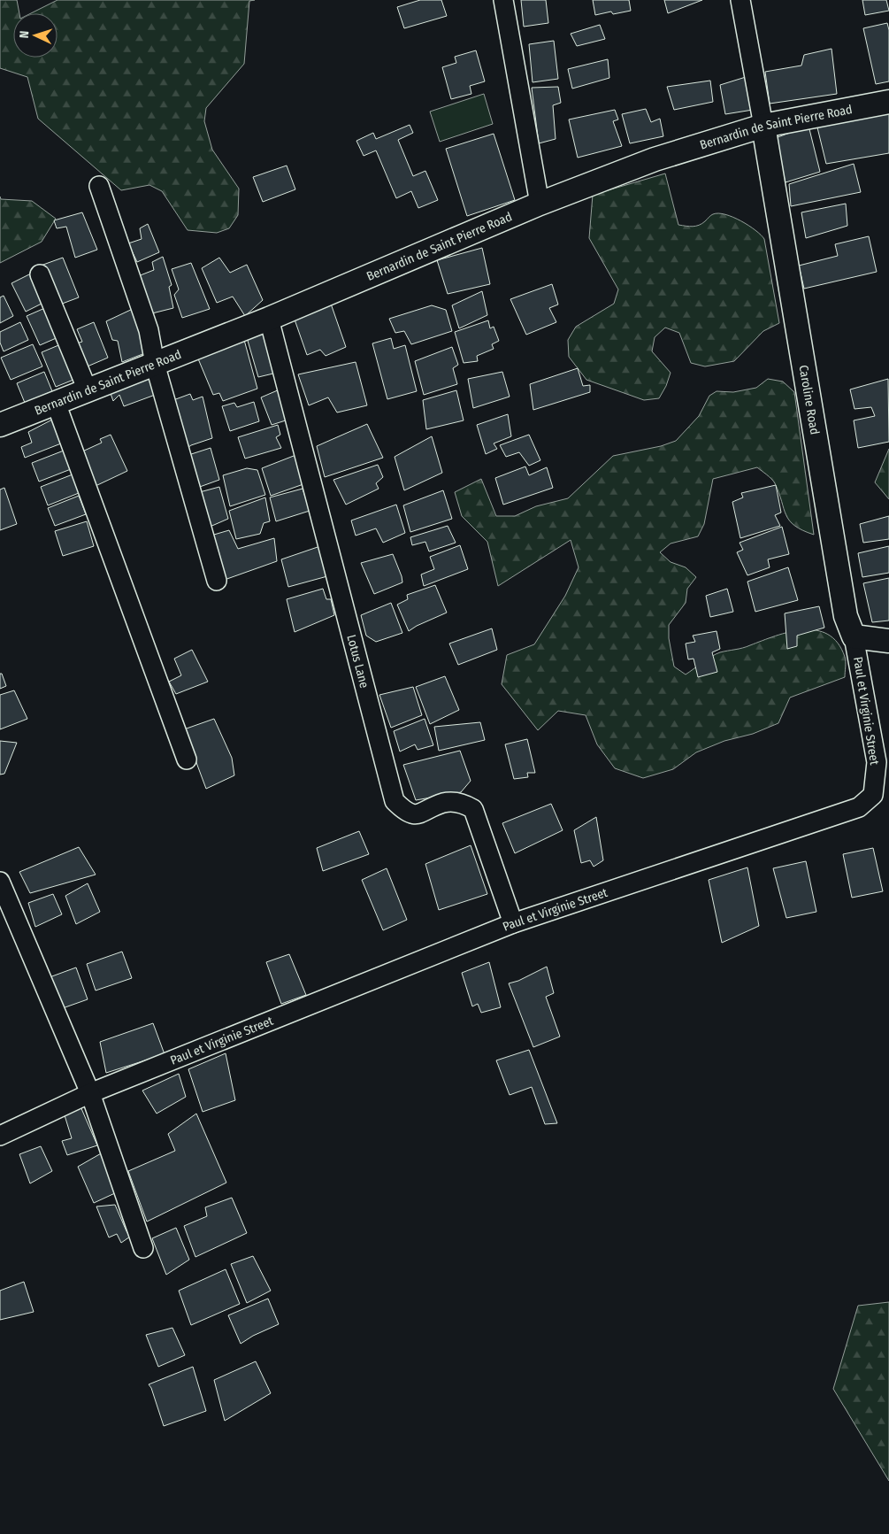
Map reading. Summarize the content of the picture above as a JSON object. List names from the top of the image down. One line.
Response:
{"streets":{"main road":["Bernardin de Saint Pierre Road","Caroline Road"],"street":["Lotus Lane","Paul et Virginie Street"]},"crossings":[["Bernardin de Saint Pierre Road","Caroline Road"],["Bernardin de Saint Pierre Road","Lotus Lane"],["Caroline Road","Paul et Virginie Street"],["Lotus Lane","Paul et Virginie Street"]],"north":"left"}
